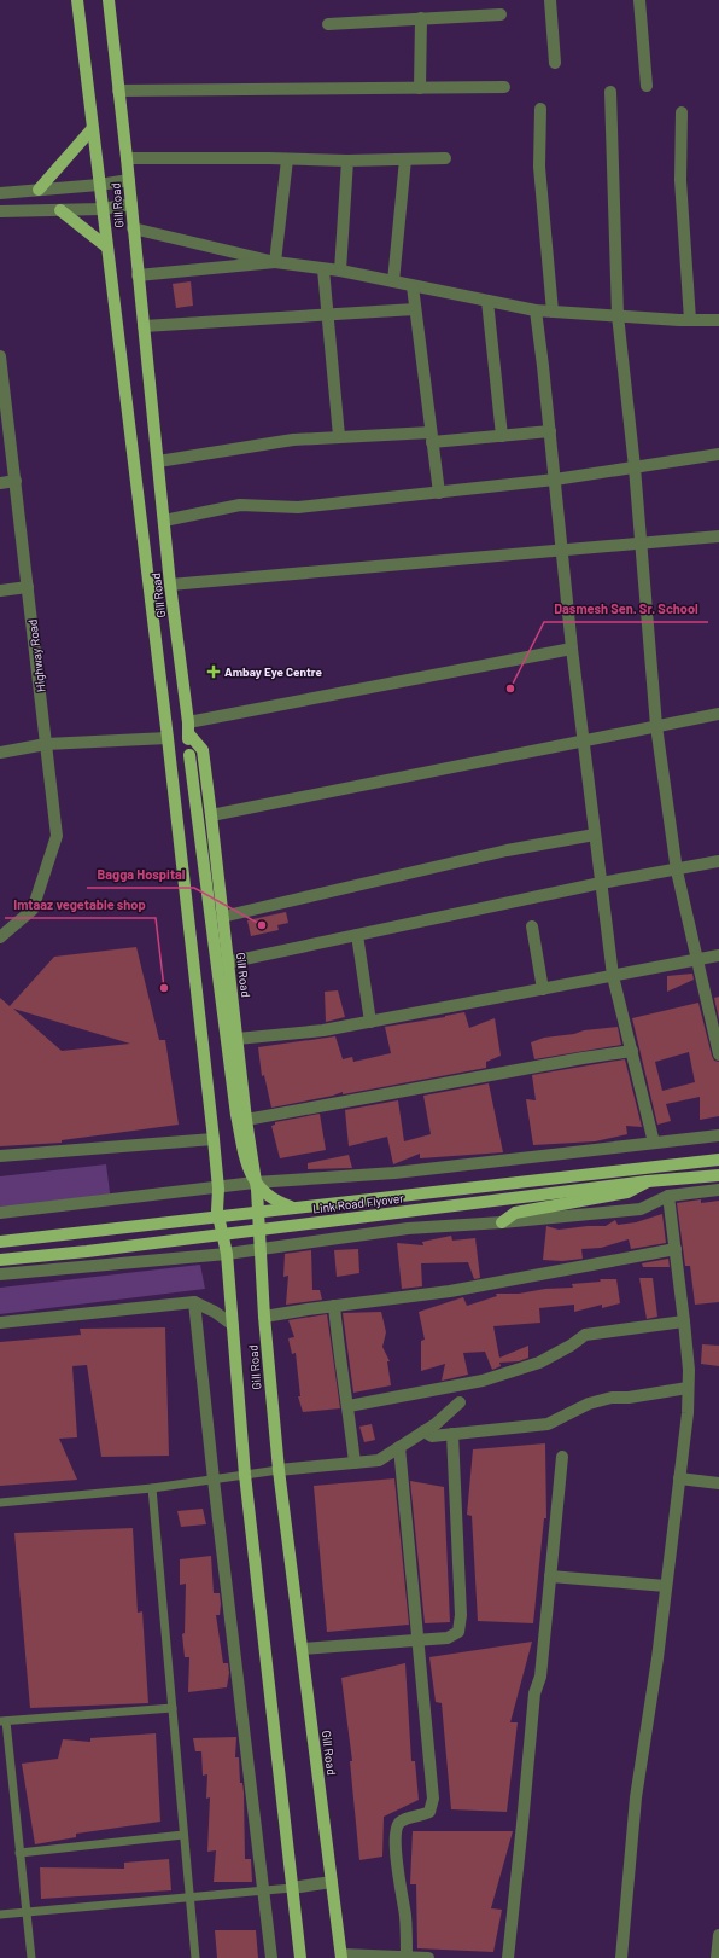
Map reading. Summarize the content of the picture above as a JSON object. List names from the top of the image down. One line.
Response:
{"streets":{"main road":["Gill Road","Link Road Flyover"],"street":["Highway Road"]},"places":{"health":["Ambay Eye Centre"],"other":["Dasmesh Sen. Sr. School","Bagga Hospital","Imtaaz vegetable shop"]}}
